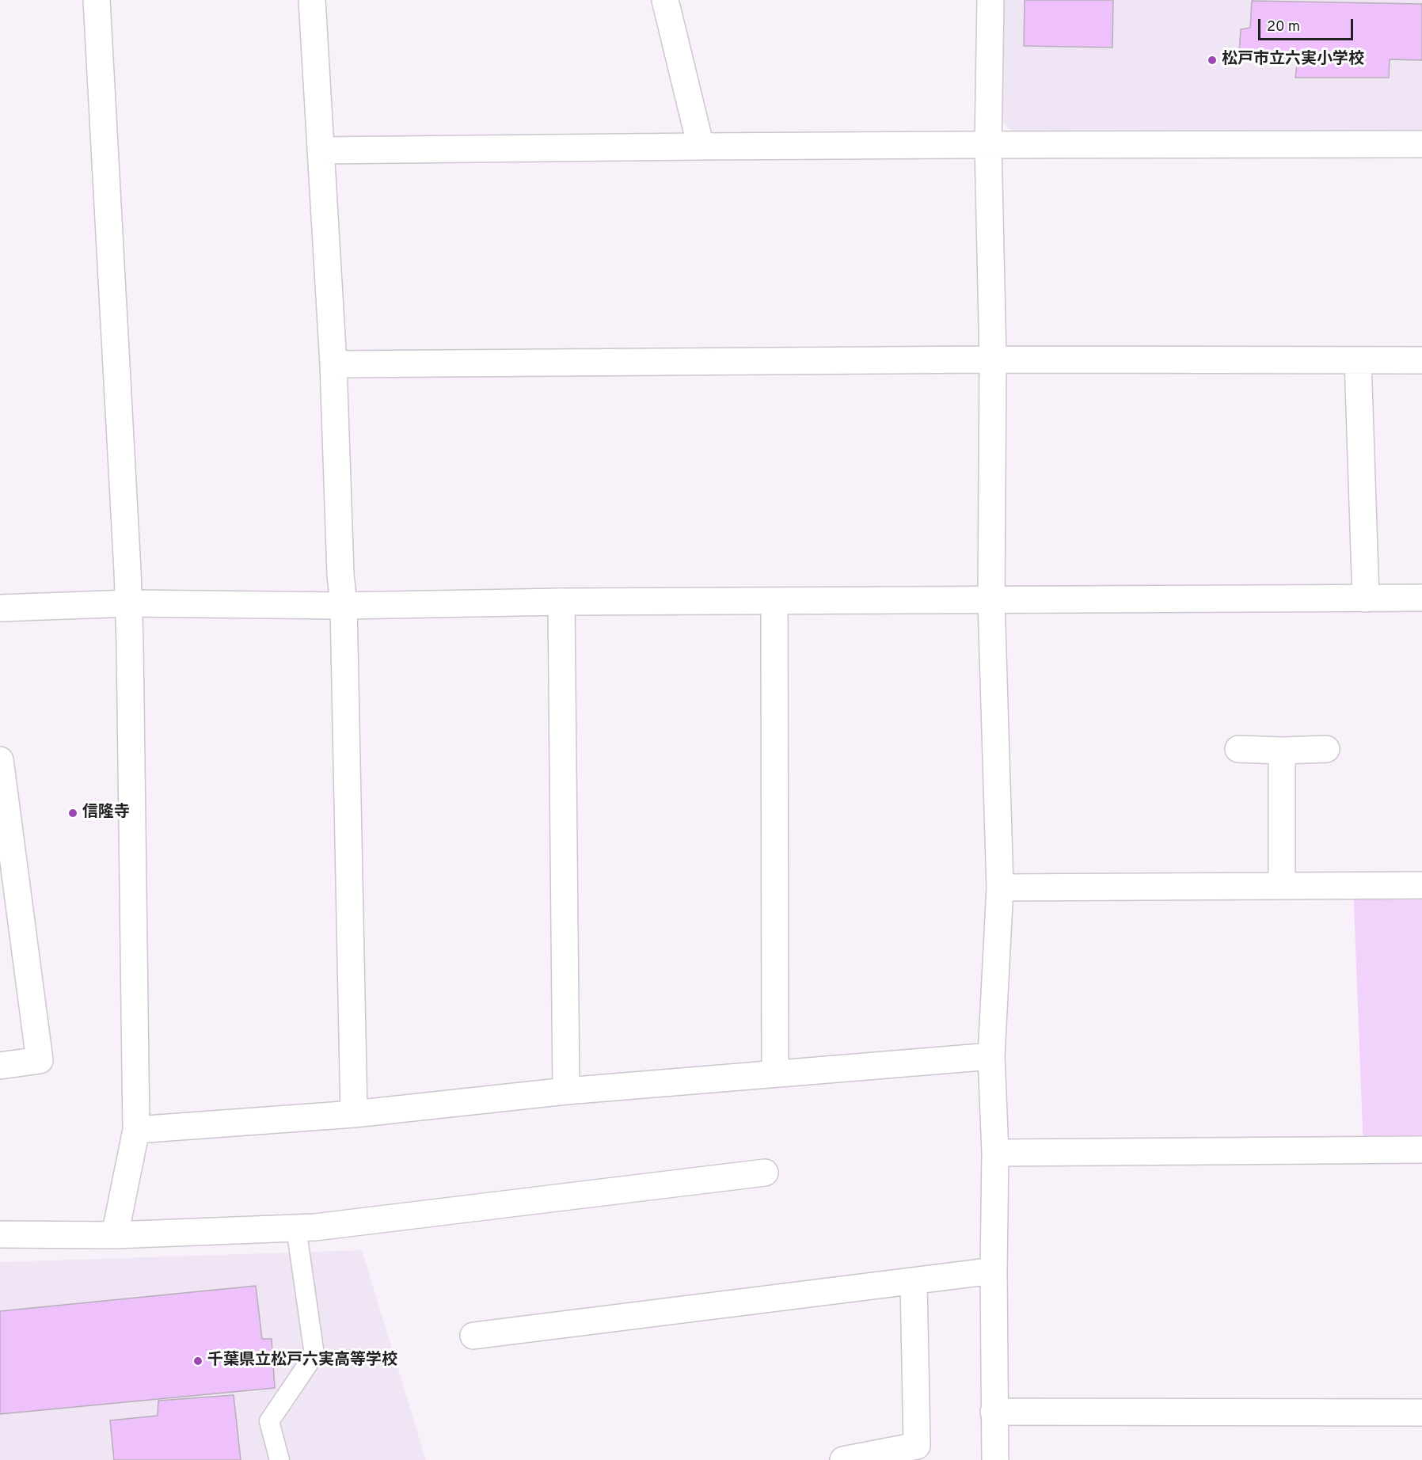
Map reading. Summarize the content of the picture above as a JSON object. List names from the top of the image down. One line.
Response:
{"places":["松戸市立六実小学校","信隆寺","千葉県立松戸六実高等学校"],"scale_bar":"20 m"}
